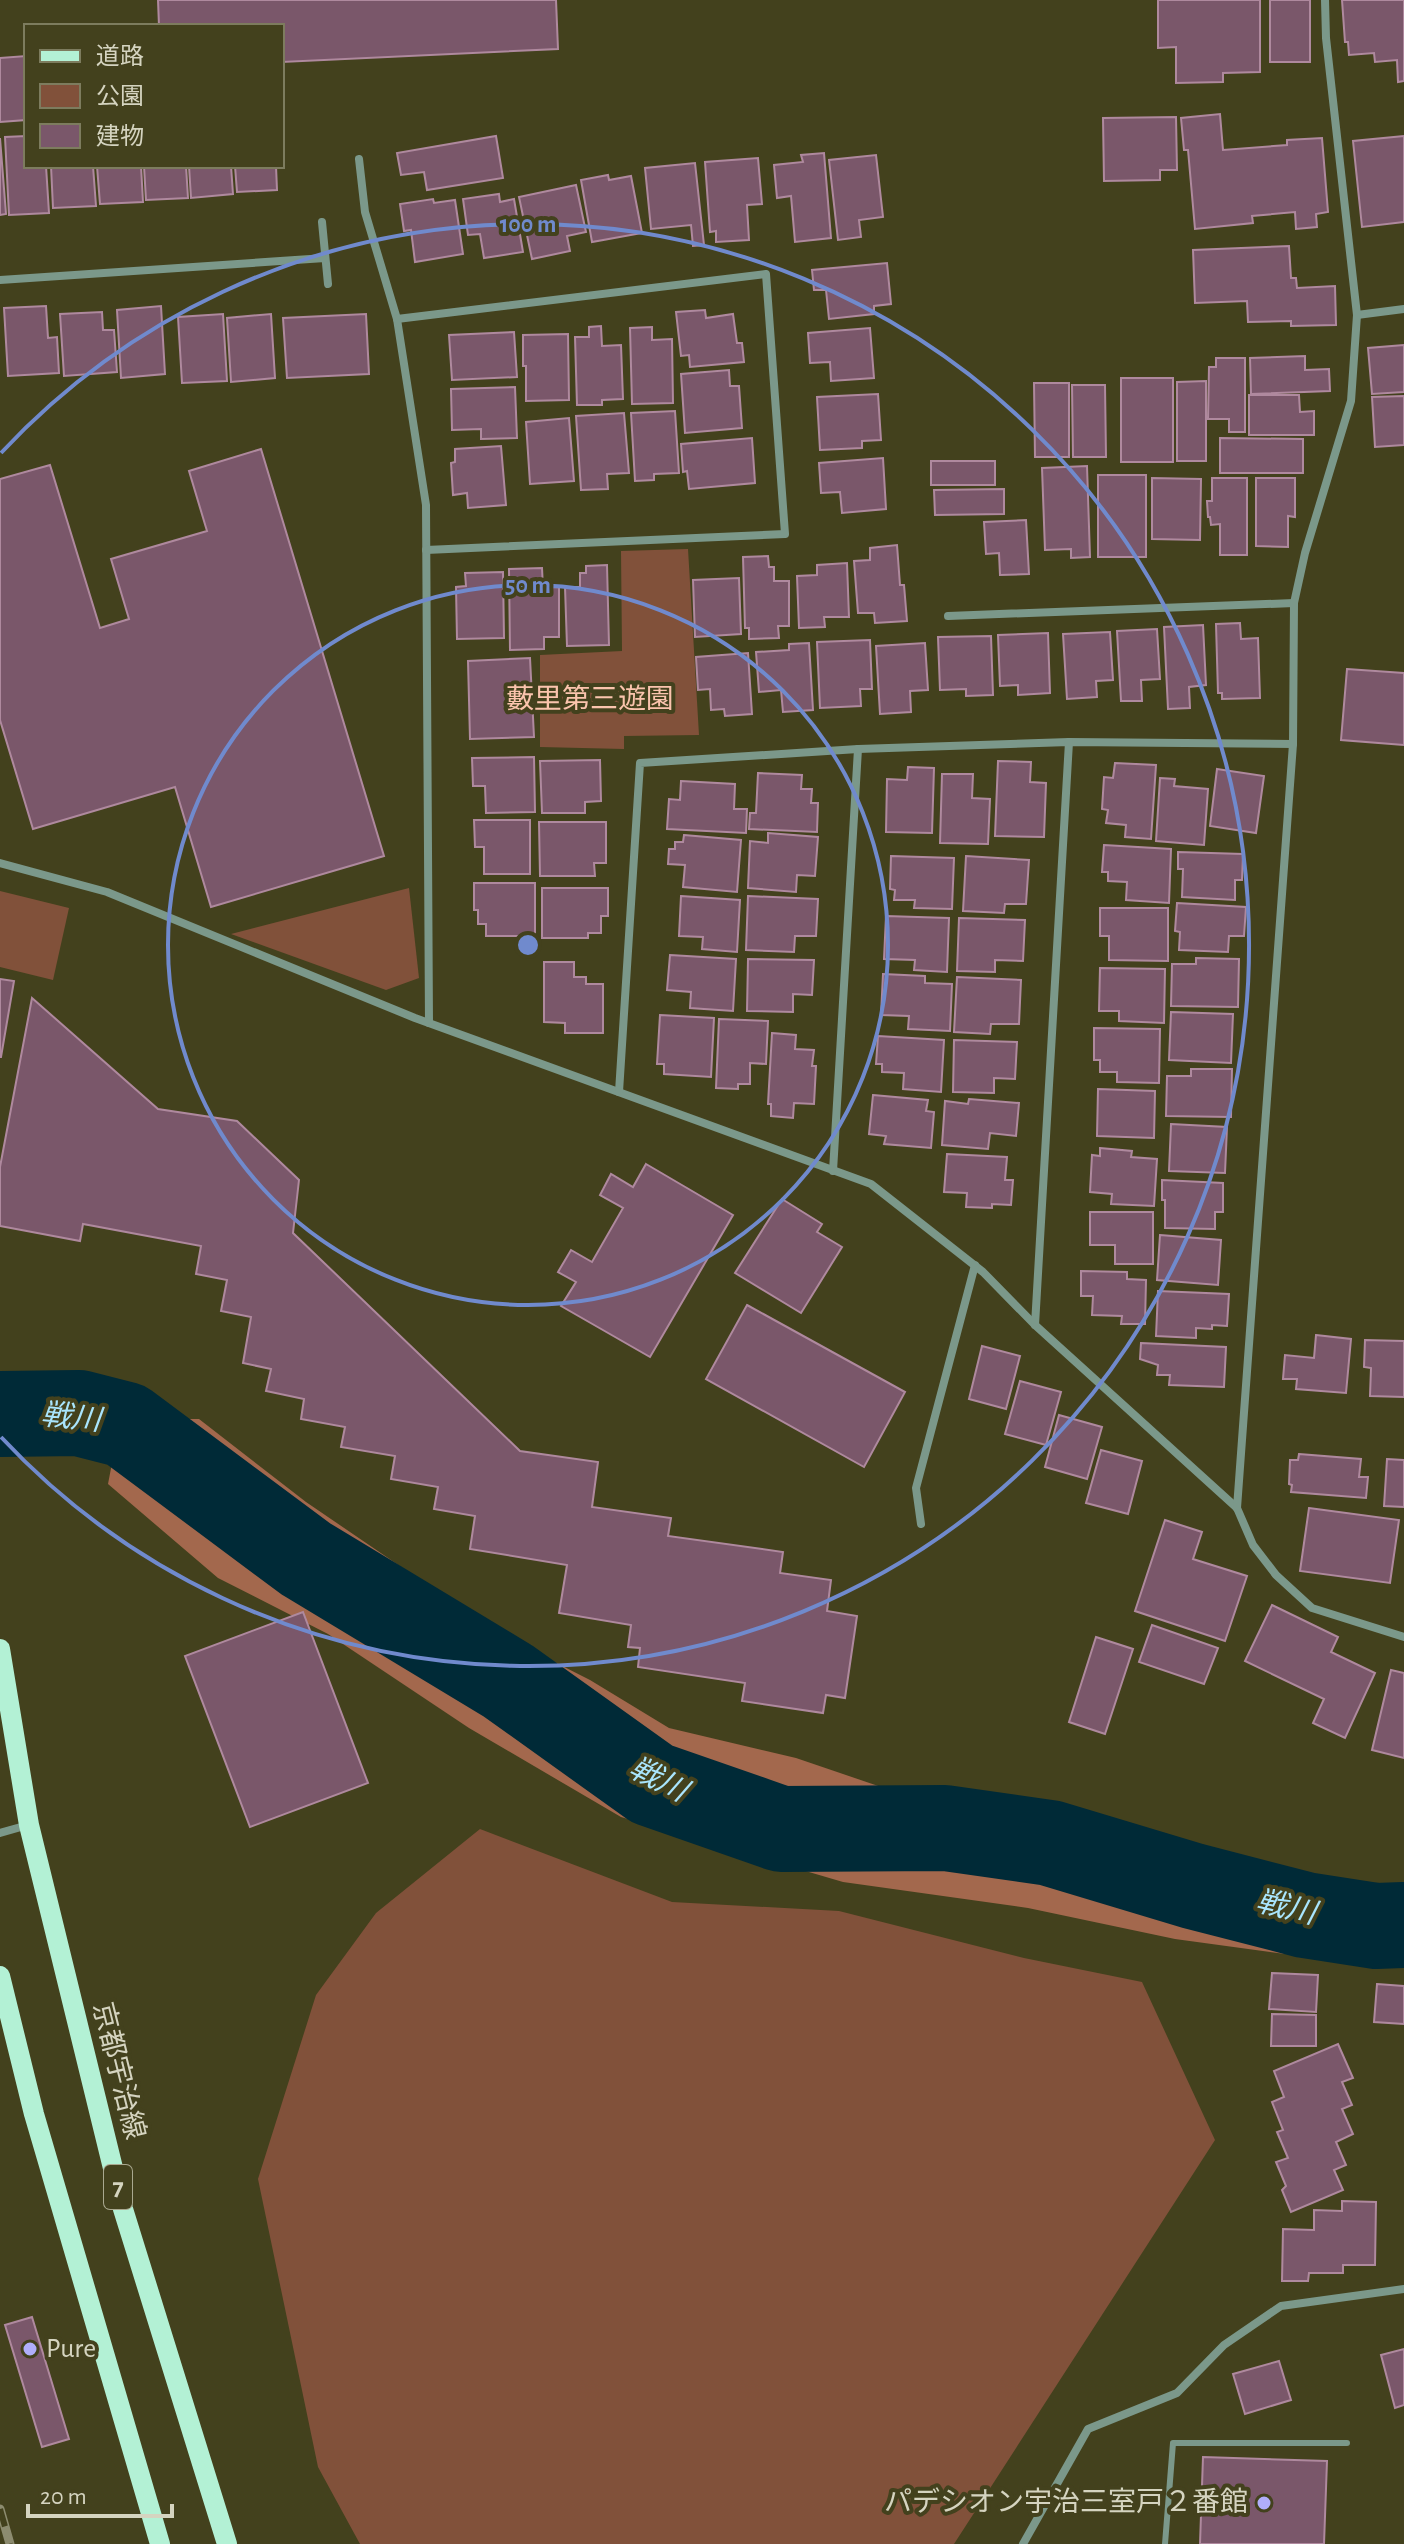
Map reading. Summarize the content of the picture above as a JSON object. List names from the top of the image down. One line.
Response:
{"streets":{"main road":["京都宇治線","7"]},"water":["戦川"],"parks":["藪里第三遊園"],"places":["Pure","パデシオン宇治三室戸２番館"],"legend":["道路","公園","建物"],"scale_bar":"20 m","rings":["100 m","50 m"]}
